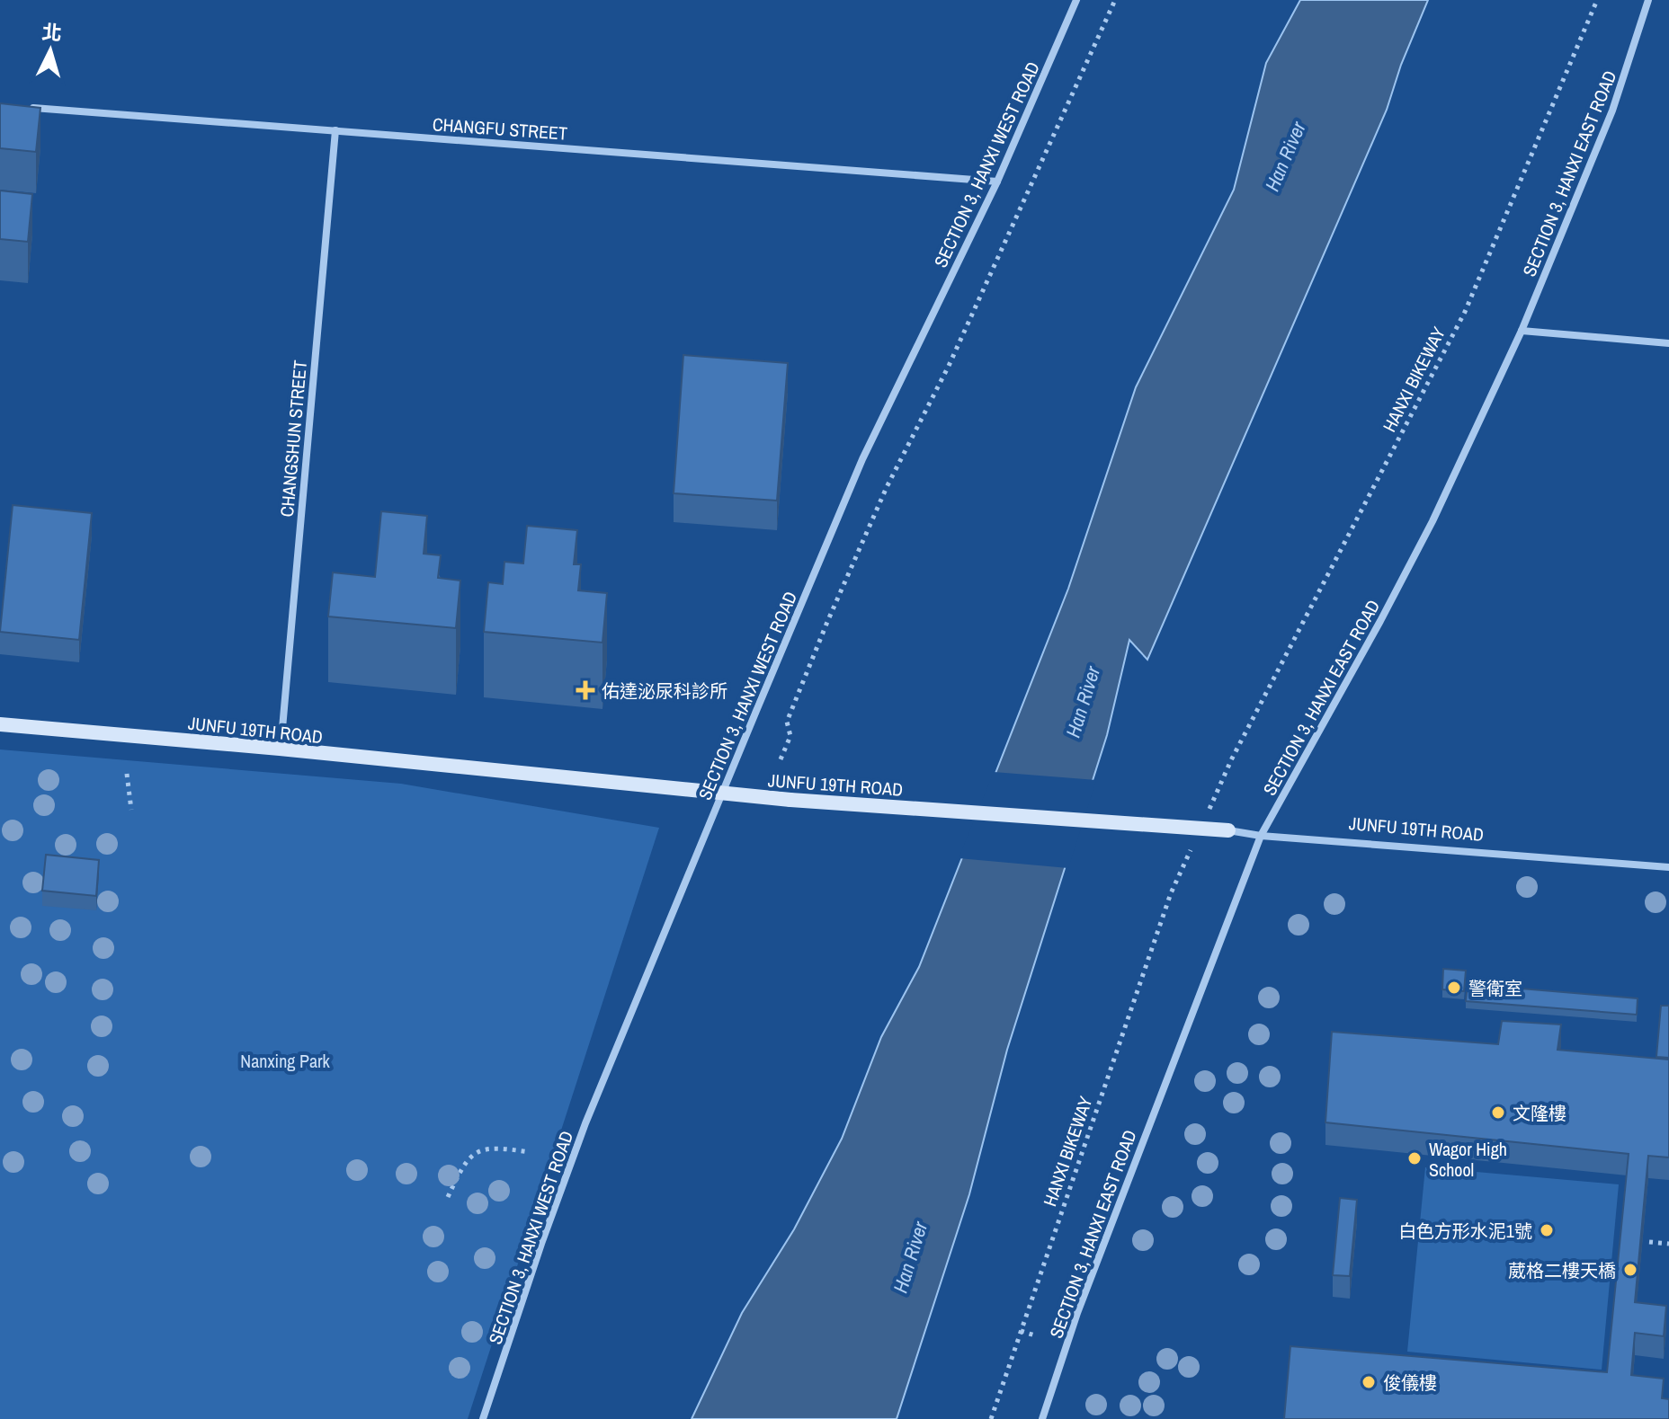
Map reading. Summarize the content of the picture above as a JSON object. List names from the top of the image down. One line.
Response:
{"streets":{"street":["CHANGFU STREET","SECTION 3, HANXI WEST ROAD","SECTION 3, HANXI EAST ROAD","CHANGSHUN STREET","JUNFU 19TH ROAD"],"path":["HANXI BIKEWAY"]},"crossings":[["CHANGFU STREET","SECTION 3, HANXI WEST ROAD"],["CHANGFU STREET","CHANGSHUN STREET"],["SECTION 3, HANXI WEST ROAD","JUNFU 19TH ROAD"],["SECTION 3, HANXI EAST ROAD","JUNFU 19TH ROAD"],["CHANGSHUN STREET","JUNFU 19TH ROAD"]],"water":["Han River"],"parks":["Nanxing Park"],"places":{"health":["佑達泌尿科診所"],"other":["警衛室","文隆樓","Wagor High School","白色方形水泥1號","葳格二樓天橋","俊儀樓"]},"north":"top"}
